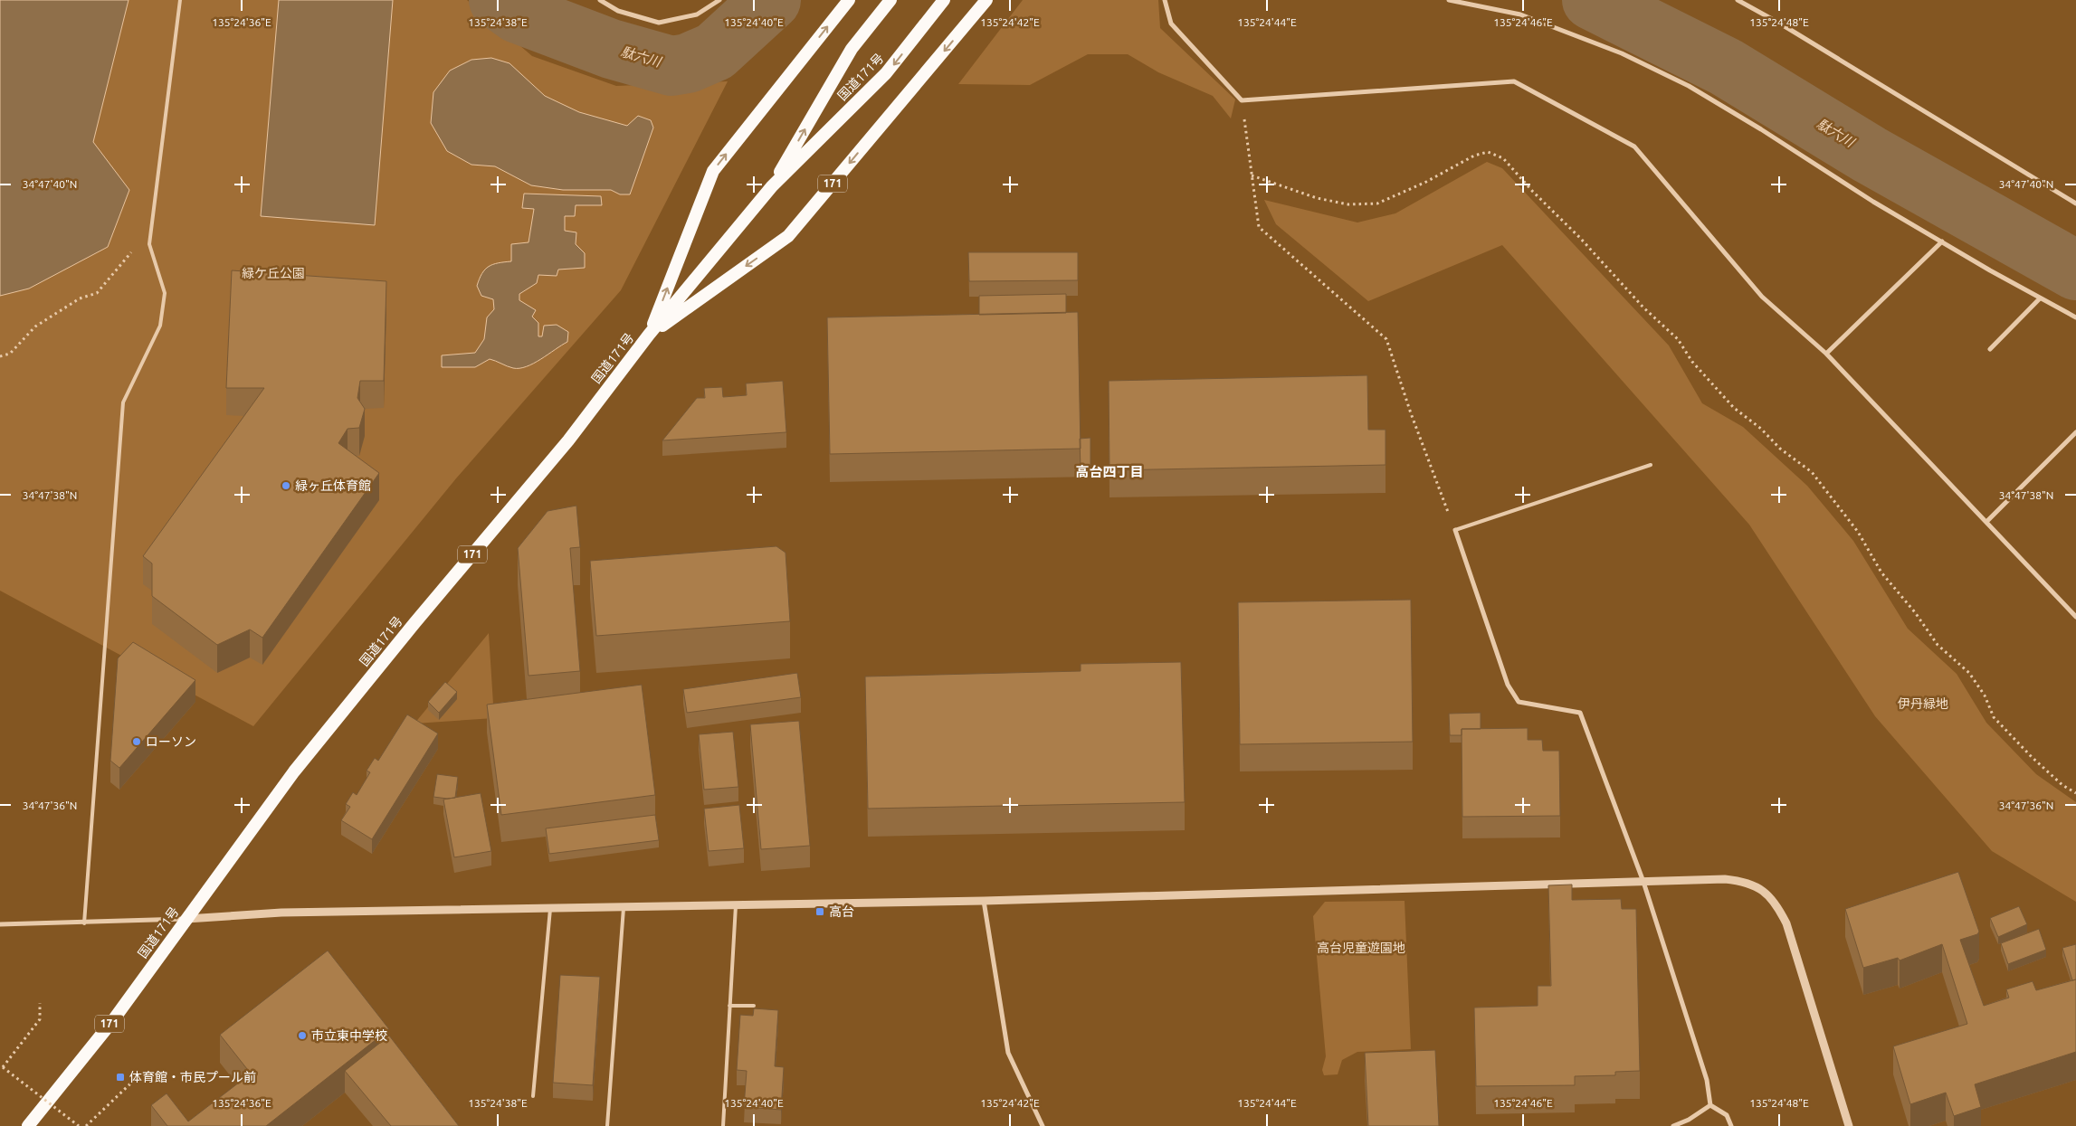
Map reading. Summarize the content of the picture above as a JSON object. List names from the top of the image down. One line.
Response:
{"streets":{"highway":["国道171号","171"]},"crossings":[["国道171号","171"]],"districts":["高台四丁目"],"water":["駄六川"],"parks":["緑ケ丘公園","伊丹緑地","高台児童遊園地"],"places":{"other":["緑ヶ丘体育館","ローソン","市立東中学校"],"transit":["高台","体育館・市民プール前"]},"coordinates":["135°24'36\"E","135°24'38\"E","135°24'40\"E","135°24'42\"E","135°24'44\"E","135°24'46\"E","135°24'48\"E","34°47'40\"N","34°47'38\"N","34°47'36\"N"]}
